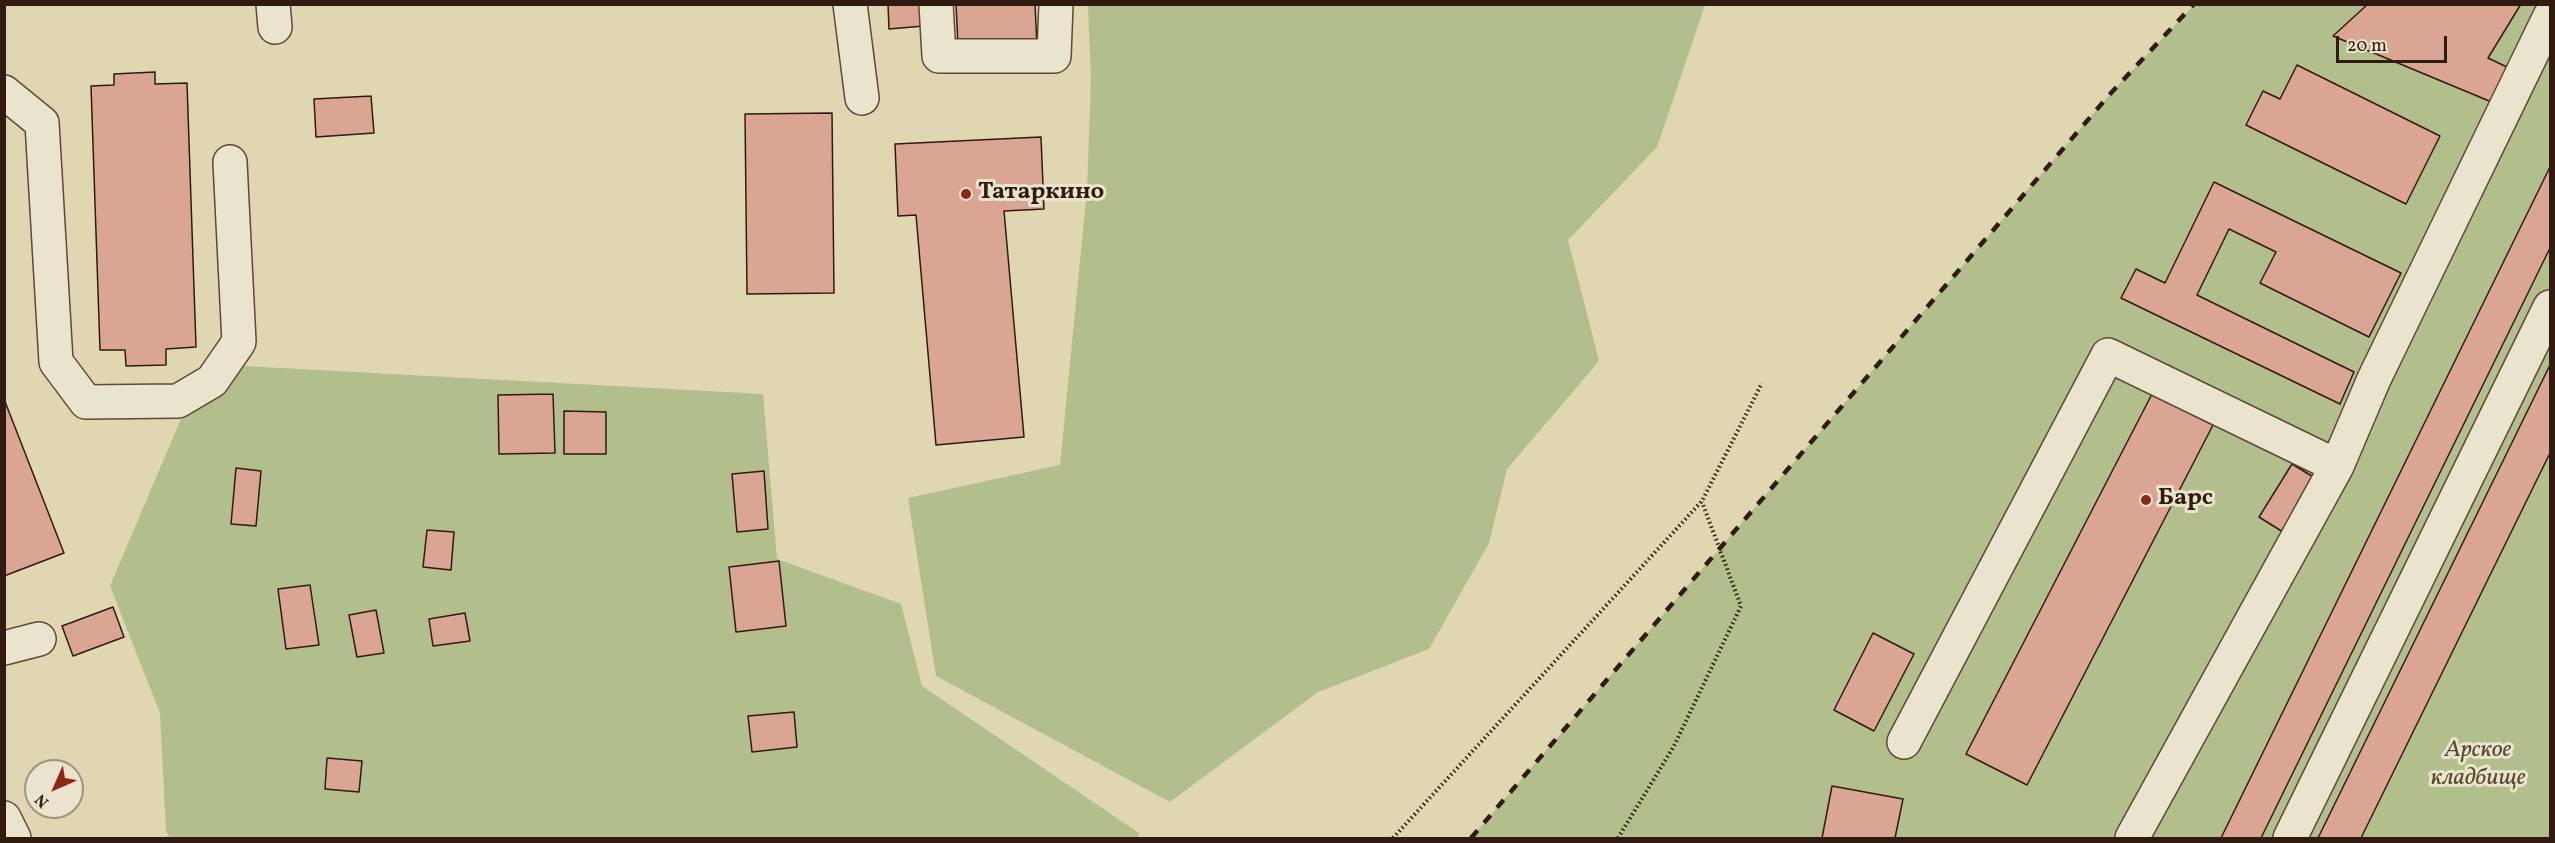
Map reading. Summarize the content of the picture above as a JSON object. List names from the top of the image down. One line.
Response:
{"parks":["Арское кладбище"],"places":["Татаркино","Барс"],"scale_bar":"20 m","north":"bottom left"}
